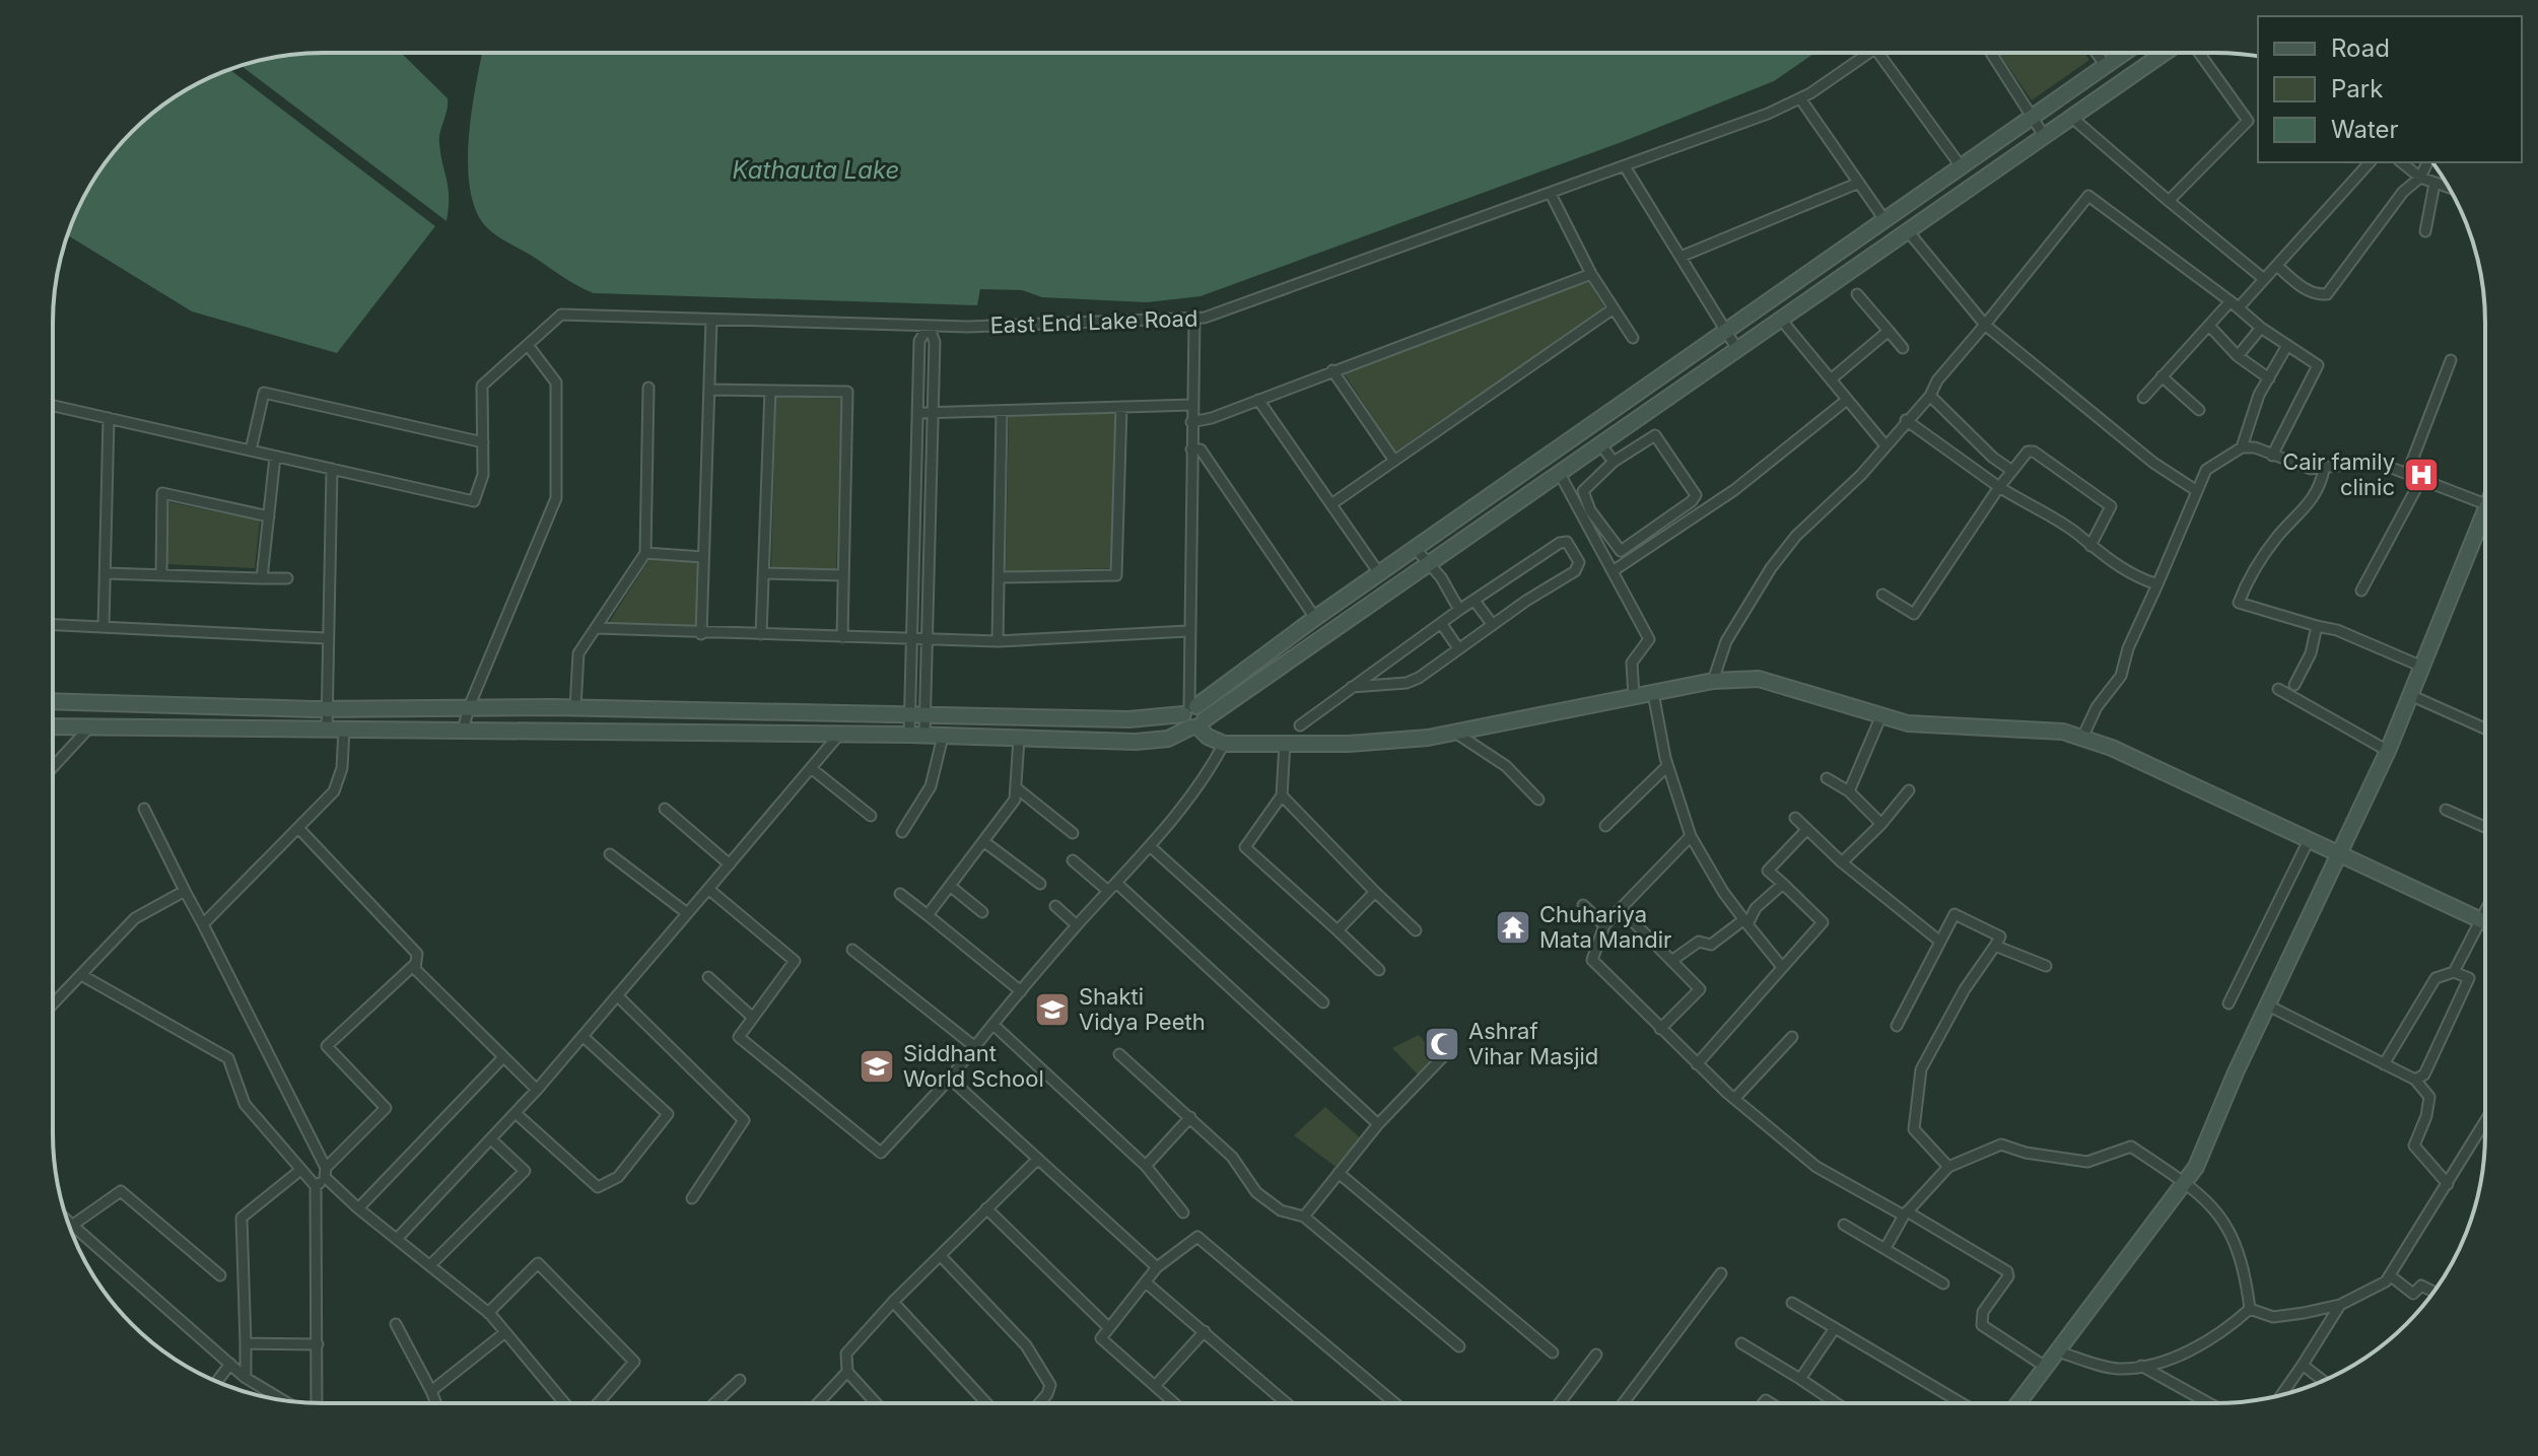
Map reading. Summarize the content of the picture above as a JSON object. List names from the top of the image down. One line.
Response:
{"streets":{"street":["East End Lake Road"]},"water":["Kathauta Lake"],"places":{"hospital":["Cair family clinic"],"temple":["Chuhariya Mata Mandir"],"school or university":["Shakti Vidya Peeth","Siddhant World School"],"mosque":["Ashraf Vihar Masjid"]},"legend":["Road","Park","Water"]}
